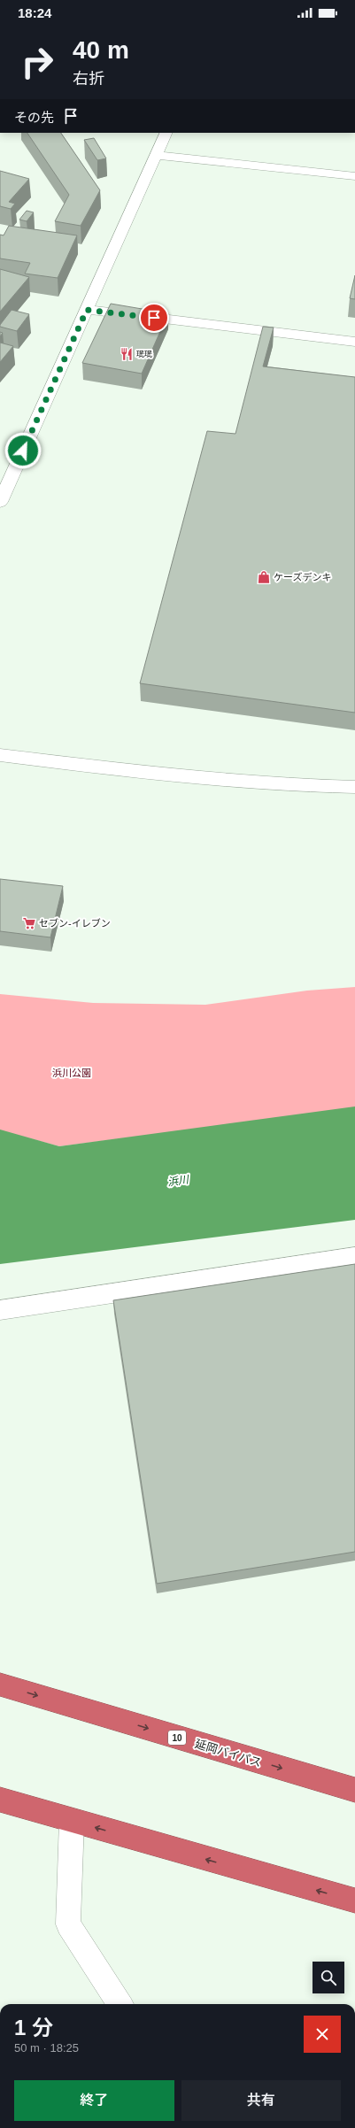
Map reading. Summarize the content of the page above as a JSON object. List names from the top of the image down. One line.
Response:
{"streets":{"highway":["10","延岡バイパス"]},"water":["浜川"],"parks":["浜川公園"],"places":{"restaurant":["珉珉"],"shop":["ケーズデンキ"],"supermarket":["セブン-イレブン"]},"page":{"status":"18:24","turn":["40 m","右折"],"then":"その先","heading":["1 分","50 m · 18:25"],"buttons":["終了","共有"]}}
